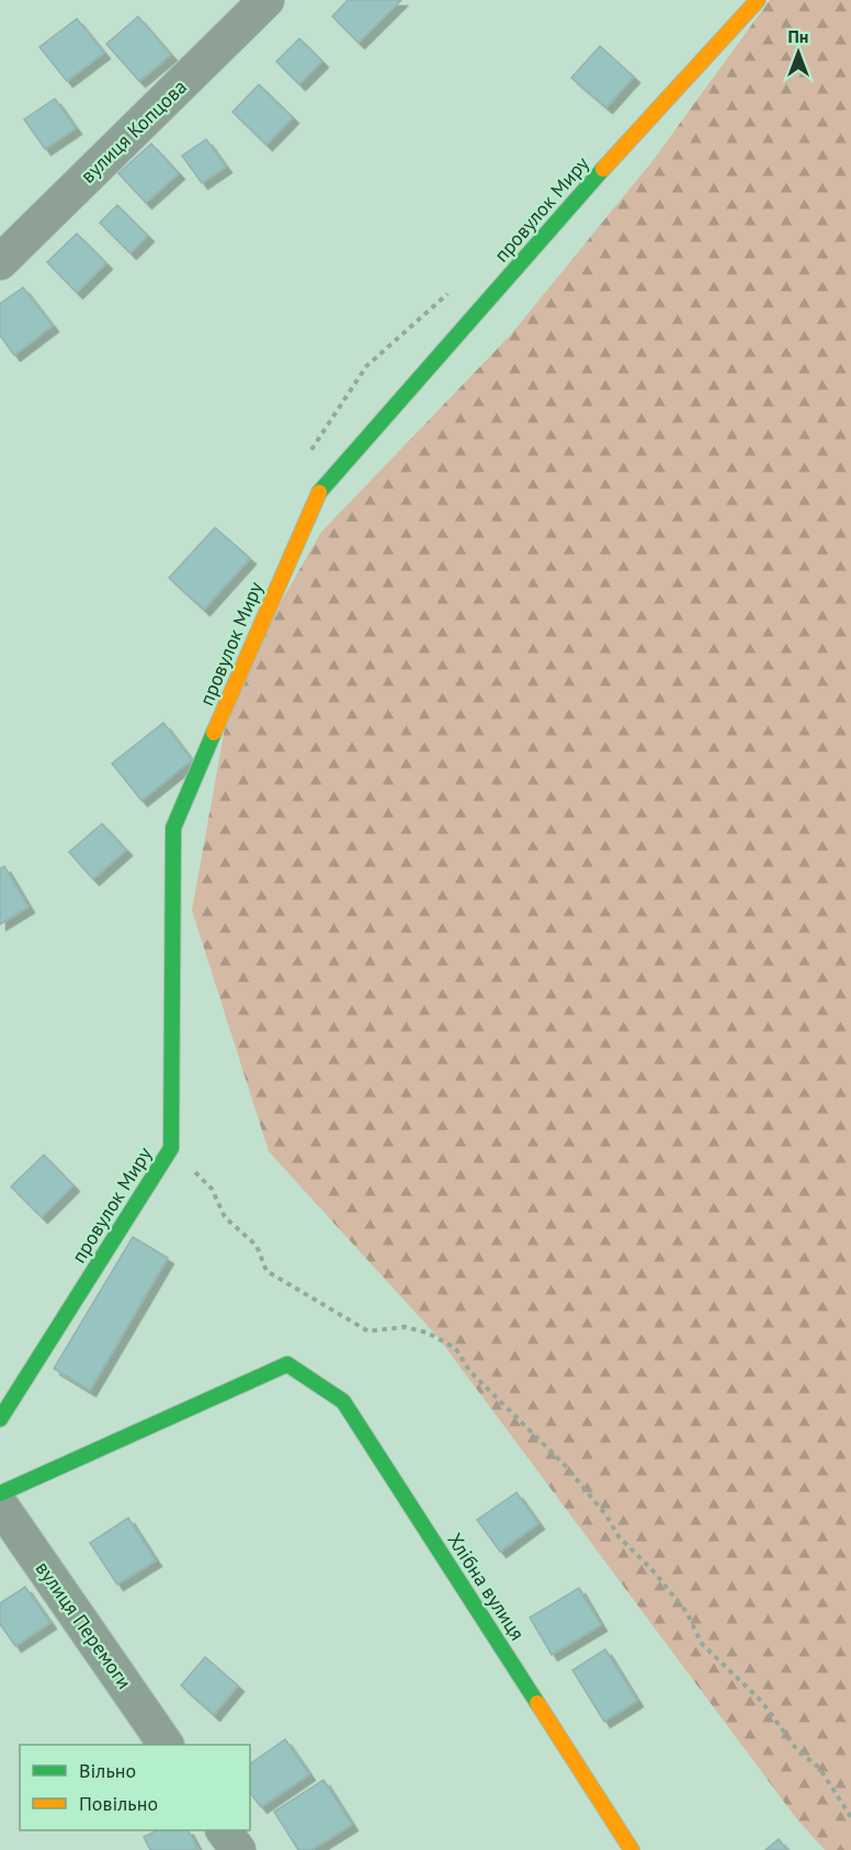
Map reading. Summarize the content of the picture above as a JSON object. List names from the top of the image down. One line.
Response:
{"streets":{"street":["вулиця Копцова","провулок Миру","Хлібна вулиця","вулиця Перемоги"]},"legend":["Вільно","Повільно"],"north":"top"}
